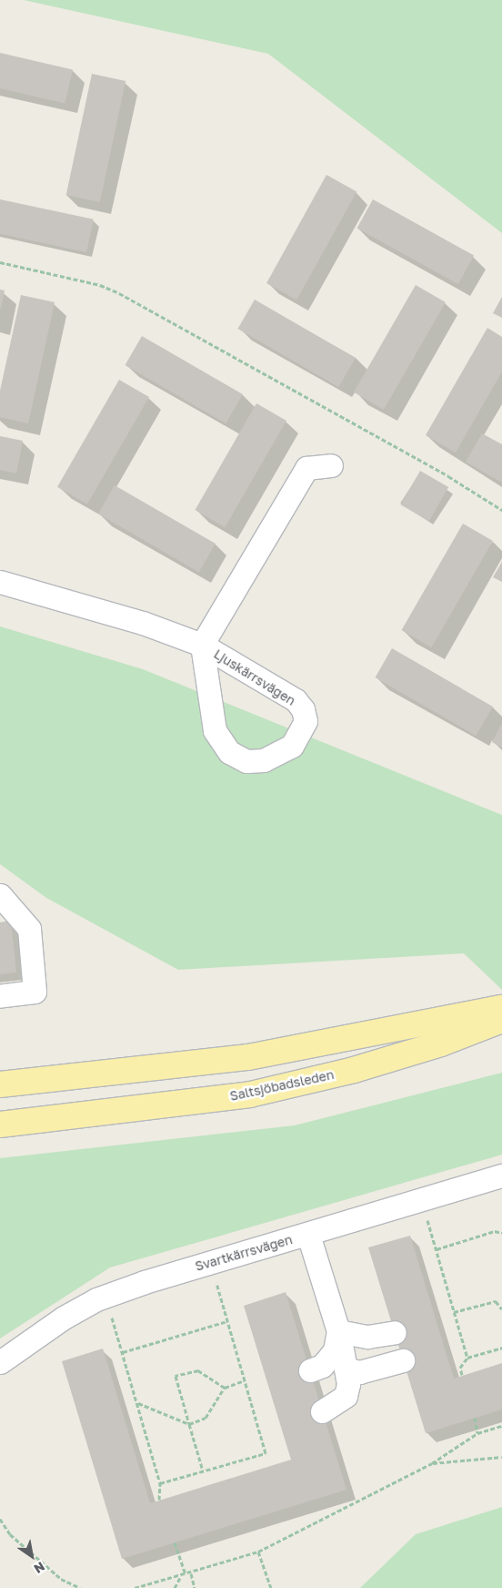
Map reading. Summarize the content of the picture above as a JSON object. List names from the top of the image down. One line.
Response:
{"streets":{"main road":["Saltsjöbadsleden"],"street":["Ljuskärrsvägen","Svartkärrsvägen"]},"north":"bottom right"}
